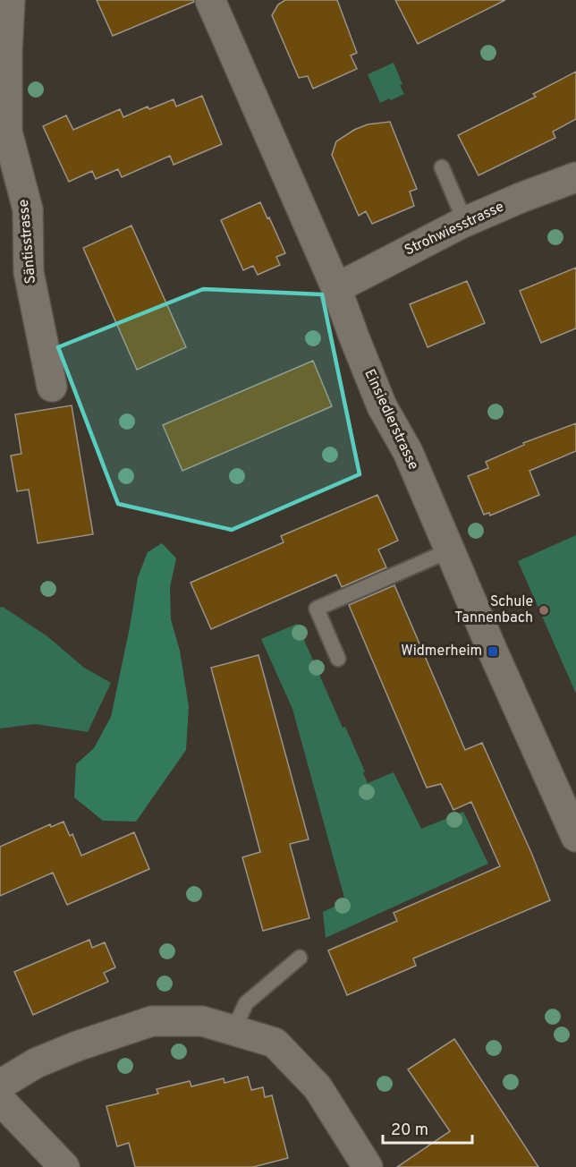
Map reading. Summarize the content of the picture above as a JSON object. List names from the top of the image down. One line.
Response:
{"streets":{"street":["Strohwiesstrasse","Säntisstrasse","Einsiedlerstrasse"]},"crossings":[["Strohwiesstrasse","Einsiedlerstrasse"]],"places":{"other":["Schule Tannenbach"],"transit":["Widmerheim"]},"scale_bar":"20 m"}
